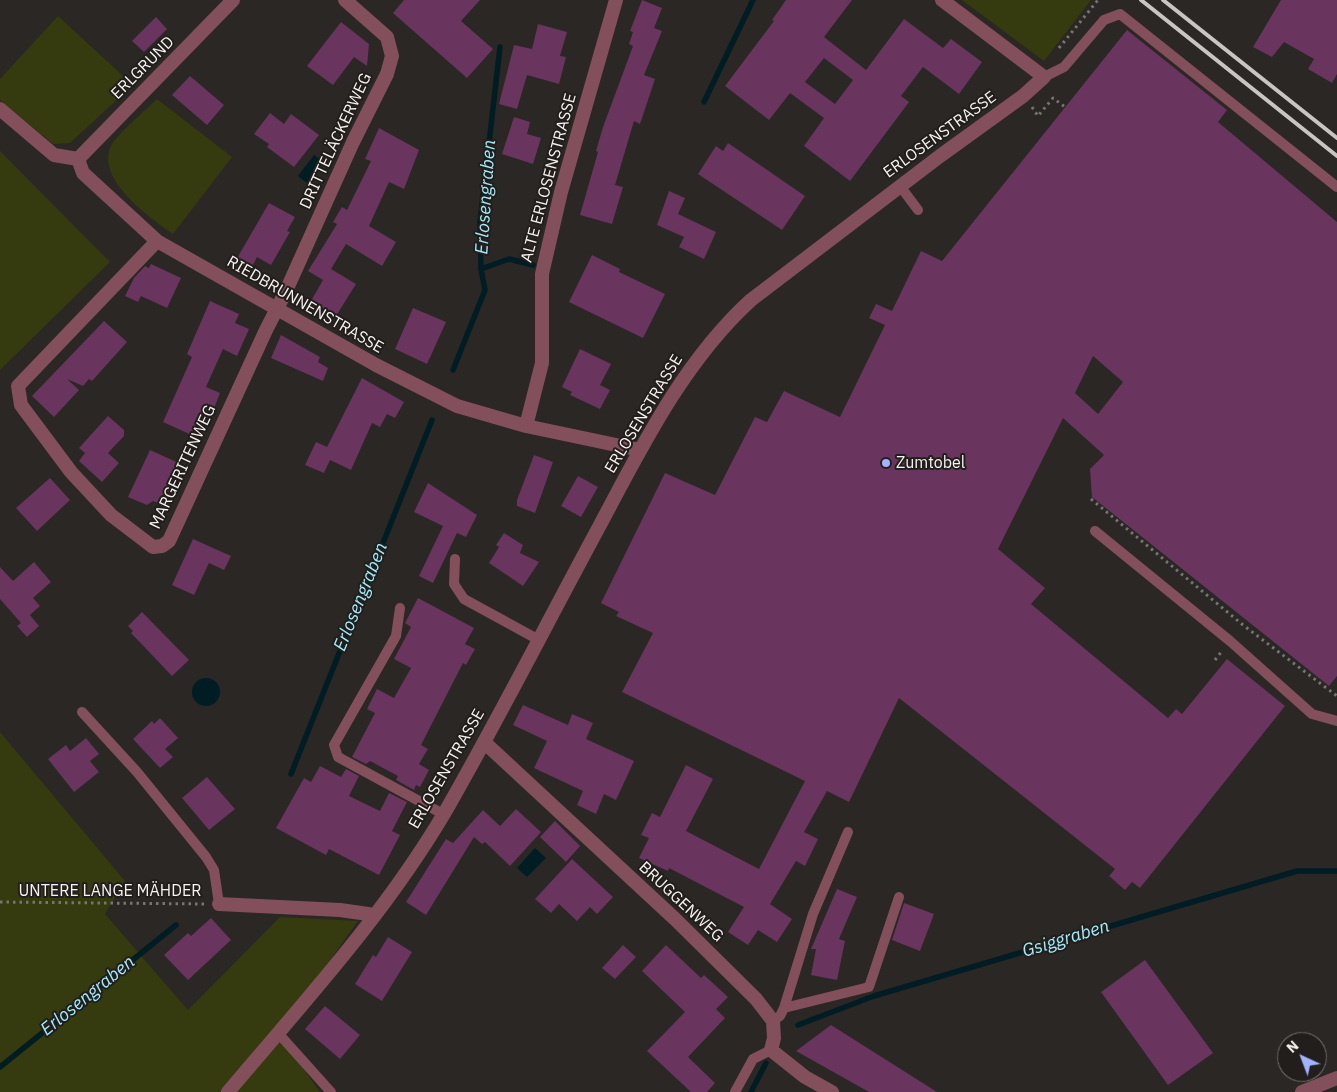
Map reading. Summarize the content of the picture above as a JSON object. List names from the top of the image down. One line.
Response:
{"streets":{"street":["ERLGRUND","ERLOSENSTRASSE","DRITTELÄCKERWEG","ALTE ERLOSENSTRASSE","RIEDBRUNNENSTRASSE","MARGERITENWEG","BRUGGENWEG"],"path":["UNTERE LANGE MÄHDER"]},"crossings":[["ERLGRUND","RIEDBRUNNENSTRASSE"],["ERLOSENSTRASSE","RIEDBRUNNENSTRASSE"],["ERLOSENSTRASSE","BRUGGENWEG"],["DRITTELÄCKERWEG","RIEDBRUNNENSTRASSE"],["DRITTELÄCKERWEG","MARGERITENWEG"],["ALTE ERLOSENSTRASSE","RIEDBRUNNENSTRASSE"],["RIEDBRUNNENSTRASSE","MARGERITENWEG"]],"water":["Erlosengraben","Gsiggraben"],"places":["Zumtobel"],"north":"top left"}
